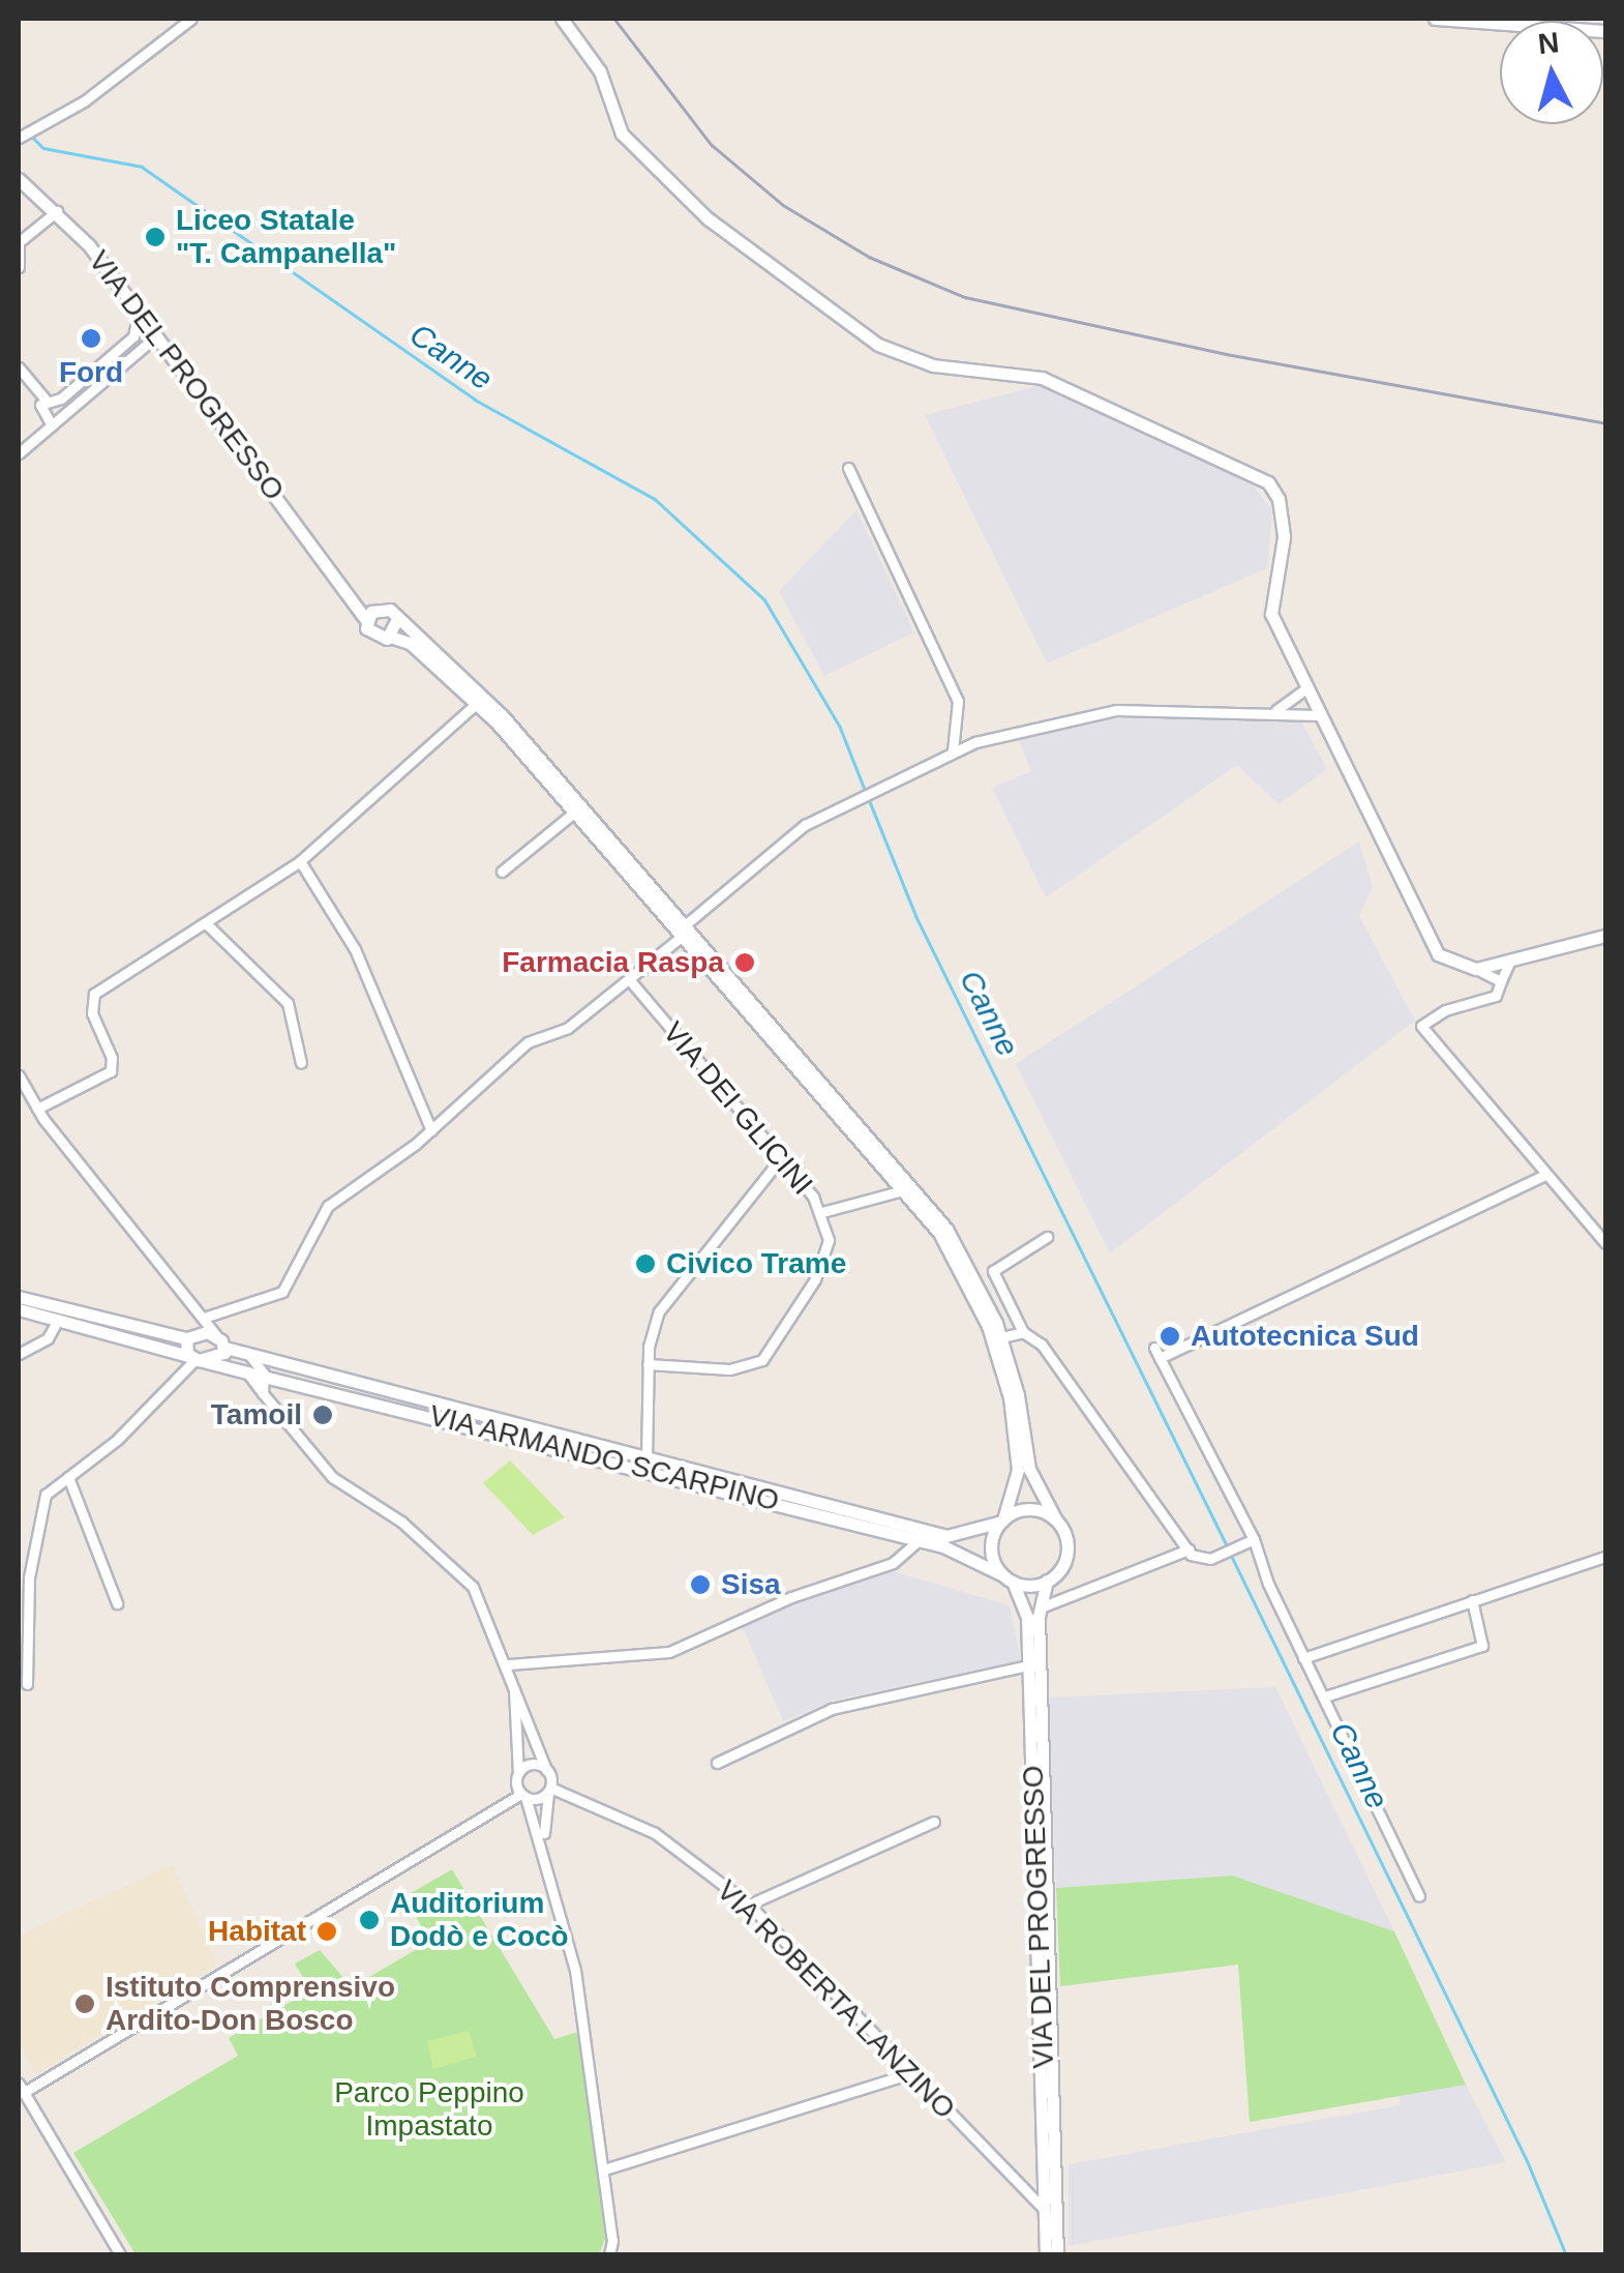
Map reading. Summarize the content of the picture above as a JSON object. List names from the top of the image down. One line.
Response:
{"streets":{"street":["VIA DEL PROGRESSO","VIA DEI GLICINI","VIA ARMANDO SCARPINO","VIA ROBERTA LANZINO"]},"crossings":[["VIA DEL PROGRESSO","VIA ARMANDO SCARPINO"],["VIA DEL PROGRESSO","VIA ROBERTA LANZINO"]],"water":["Canne"],"parks":["Parco Peppino Impastato"],"places":["Liceo Statale \"T. Campanella\"","Ford","Farmacia Raspa","Civico Trame","Autotecnica Sud","Tamoil","Sisa","Auditorium Dodò e Cocò","Habitat","Istituto Comprensivo Ardito-Don Bosco"],"north":"top"}
